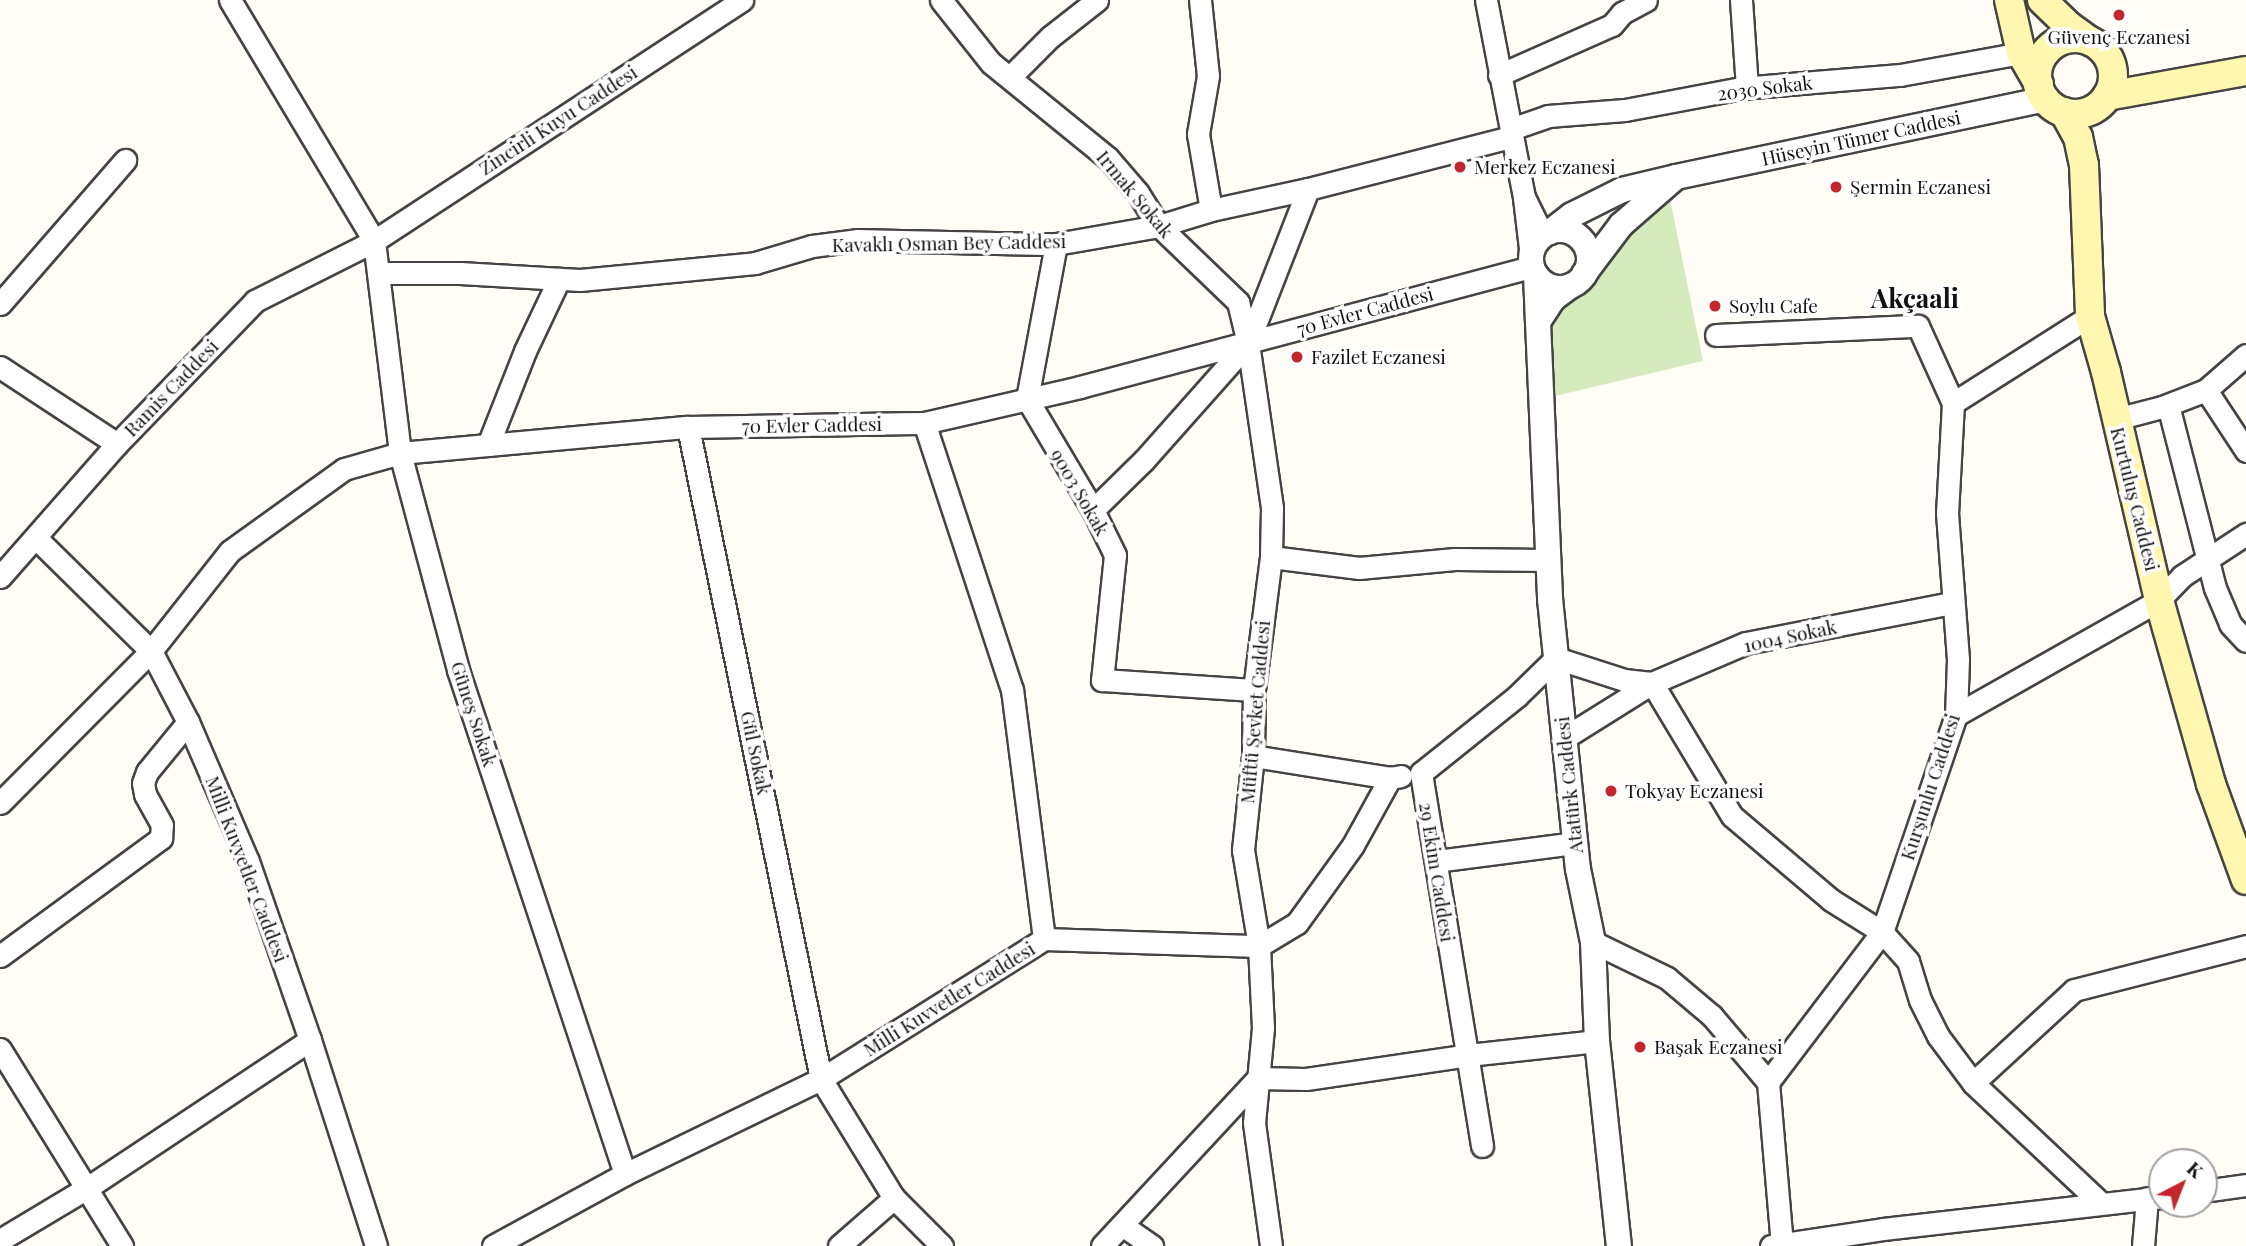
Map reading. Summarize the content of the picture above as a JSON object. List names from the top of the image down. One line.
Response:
{"streets":{"main road":["Kurtuluş Caddesi"],"street":["2030 Sokak","Zincirli Kuyu Caddesi","Hüseyin Tümer Caddesi","Irmak Sokak","Kavaklı Osman Bey Caddesi","70 Evler Caddesi","Ramis Caddesi","9003 Sokak","1004 Sokak","Müftü Şevket Caddesi","Güneş Sokak","Gül Sokak","Atatürk Caddesi","Kurşunlu Caddesi","Milli Kuvvetler Caddesi","29 Ekim Caddesi"]},"crossings":[["2030 Sokak","Kavaklı Osman Bey Caddesi"],["2030 Sokak","Kurtuluş Caddesi"],["Zincirli Kuyu Caddesi","Ramis Caddesi"],["Zincirli Kuyu Caddesi","Güneş Sokak"],["Hüseyin Tümer Caddesi","70 Evler Caddesi"],["Hüseyin Tümer Caddesi","Kurtuluş Caddesi"],["Hüseyin Tümer Caddesi","Atatürk Caddesi"],["Irmak Sokak","Kavaklı Osman Bey Caddesi"],["Irmak Sokak","70 Evler Caddesi"],["Irmak Sokak","Müftü Şevket Caddesi"],["Kavaklı Osman Bey Caddesi","Müftü Şevket Caddesi"],["Kavaklı Osman Bey Caddesi","Güneş Sokak"],["70 Evler Caddesi","9003 Sokak"],["70 Evler Caddesi","Müftü Şevket Caddesi"],["70 Evler Caddesi","Güneş Sokak"],["70 Evler Caddesi","Gül Sokak"],["70 Evler Caddesi","Atatürk Caddesi"],["70 Evler Caddesi","Milli Kuvvetler Caddesi"],["Ramis Caddesi","Güneş Sokak"],["Ramis Caddesi","Milli Kuvvetler Caddesi"],["9003 Sokak","Müftü Şevket Caddesi"],["1004 Sokak","Atatürk Caddesi"],["1004 Sokak","Kurşunlu Caddesi"],["Güneş Sokak","Milli Kuvvetler Caddesi"],["Gül Sokak","Milli Kuvvetler Caddesi"]],"districts":["Akçaali"],"places":["Güvenç Eczanesi","Merkez Eczanesi","Şermin Eczanesi","Soylu Cafe","Fazilet Eczanesi","Tokyay Eczanesi","Başak Eczanesi"],"north":"top right"}
